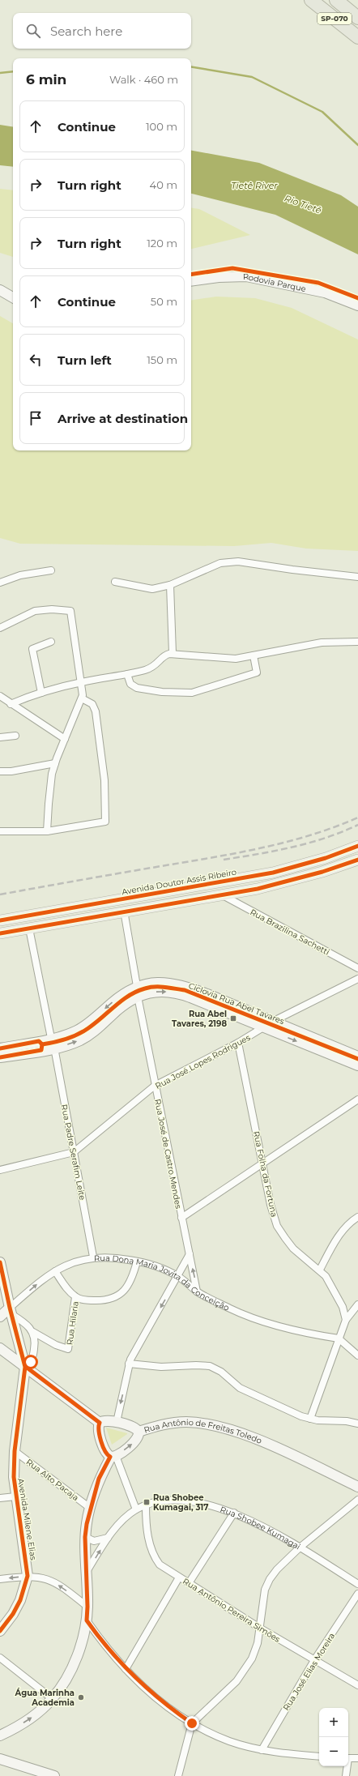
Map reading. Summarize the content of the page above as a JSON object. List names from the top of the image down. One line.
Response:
{"streets":{"highway":["SP-070"],"main road":["Avenida Doutor Assis Ribeiro"],"street":["Rodovia Parque","Rua Brazilina Sachetti","Rua José Lopes Rodrigues","Rua Padre Serafim Leite","Rua José de Castro Mendes","Rua Folha da Fortuna","Rua Dona Maria Jovita da Conceição","Rua Hilaria","Rua Antônio de Freitas Toledo","Rua Alto Pacaja","Avenida Milene Elias","Rua Shobee Kumagai","Rua Antônio Pereira Simões","Rua José Elias Moreira"],"cycle path":["Ciclovia Rua Abel Tavares"]},"crossings":[["Rua José Lopes Rodrigues","Rua Padre Serafim Leite"],["Rua José Lopes Rodrigues","Rua José de Castro Mendes"],["Rua José Lopes Rodrigues","Rua Folha da Fortuna"],["Rua Padre Serafim Leite","Rua Dona Maria Jovita da Conceição"],["Rua José de Castro Mendes","Rua Dona Maria Jovita da Conceição"],["Rua Dona Maria Jovita da Conceição","Avenida Milene Elias"],["Rua Hilaria","Avenida Milene Elias"],["Rua Antônio de Freitas Toledo","Rua Alto Pacaja"],["Rua Antônio de Freitas Toledo","Rua Shobee Kumagai"],["Rua Alto Pacaja","Avenida Milene Elias"],["Rua Shobee Kumagai","Rua Antônio Pereira Simões"],["Rua Antônio Pereira Simões","Rua José Elias Moreira"]],"water":["Tietê River","Rio Tietê"],"places":{"transit":["Rua Abel Tavares, 2198","Rua Shobee Kumagai, 317"],"other":["Água Marinha Academia"]},"page":{"search":"Search here","heading":["6 min","Walk · 460 m"],"list":[["Continue","100 m"],["Turn right","40 m"],["Turn right","120 m"],["Continue","50 m"],["Turn left","150 m"],"Arrive at destination"],"map_buttons":["+","−"]}}
